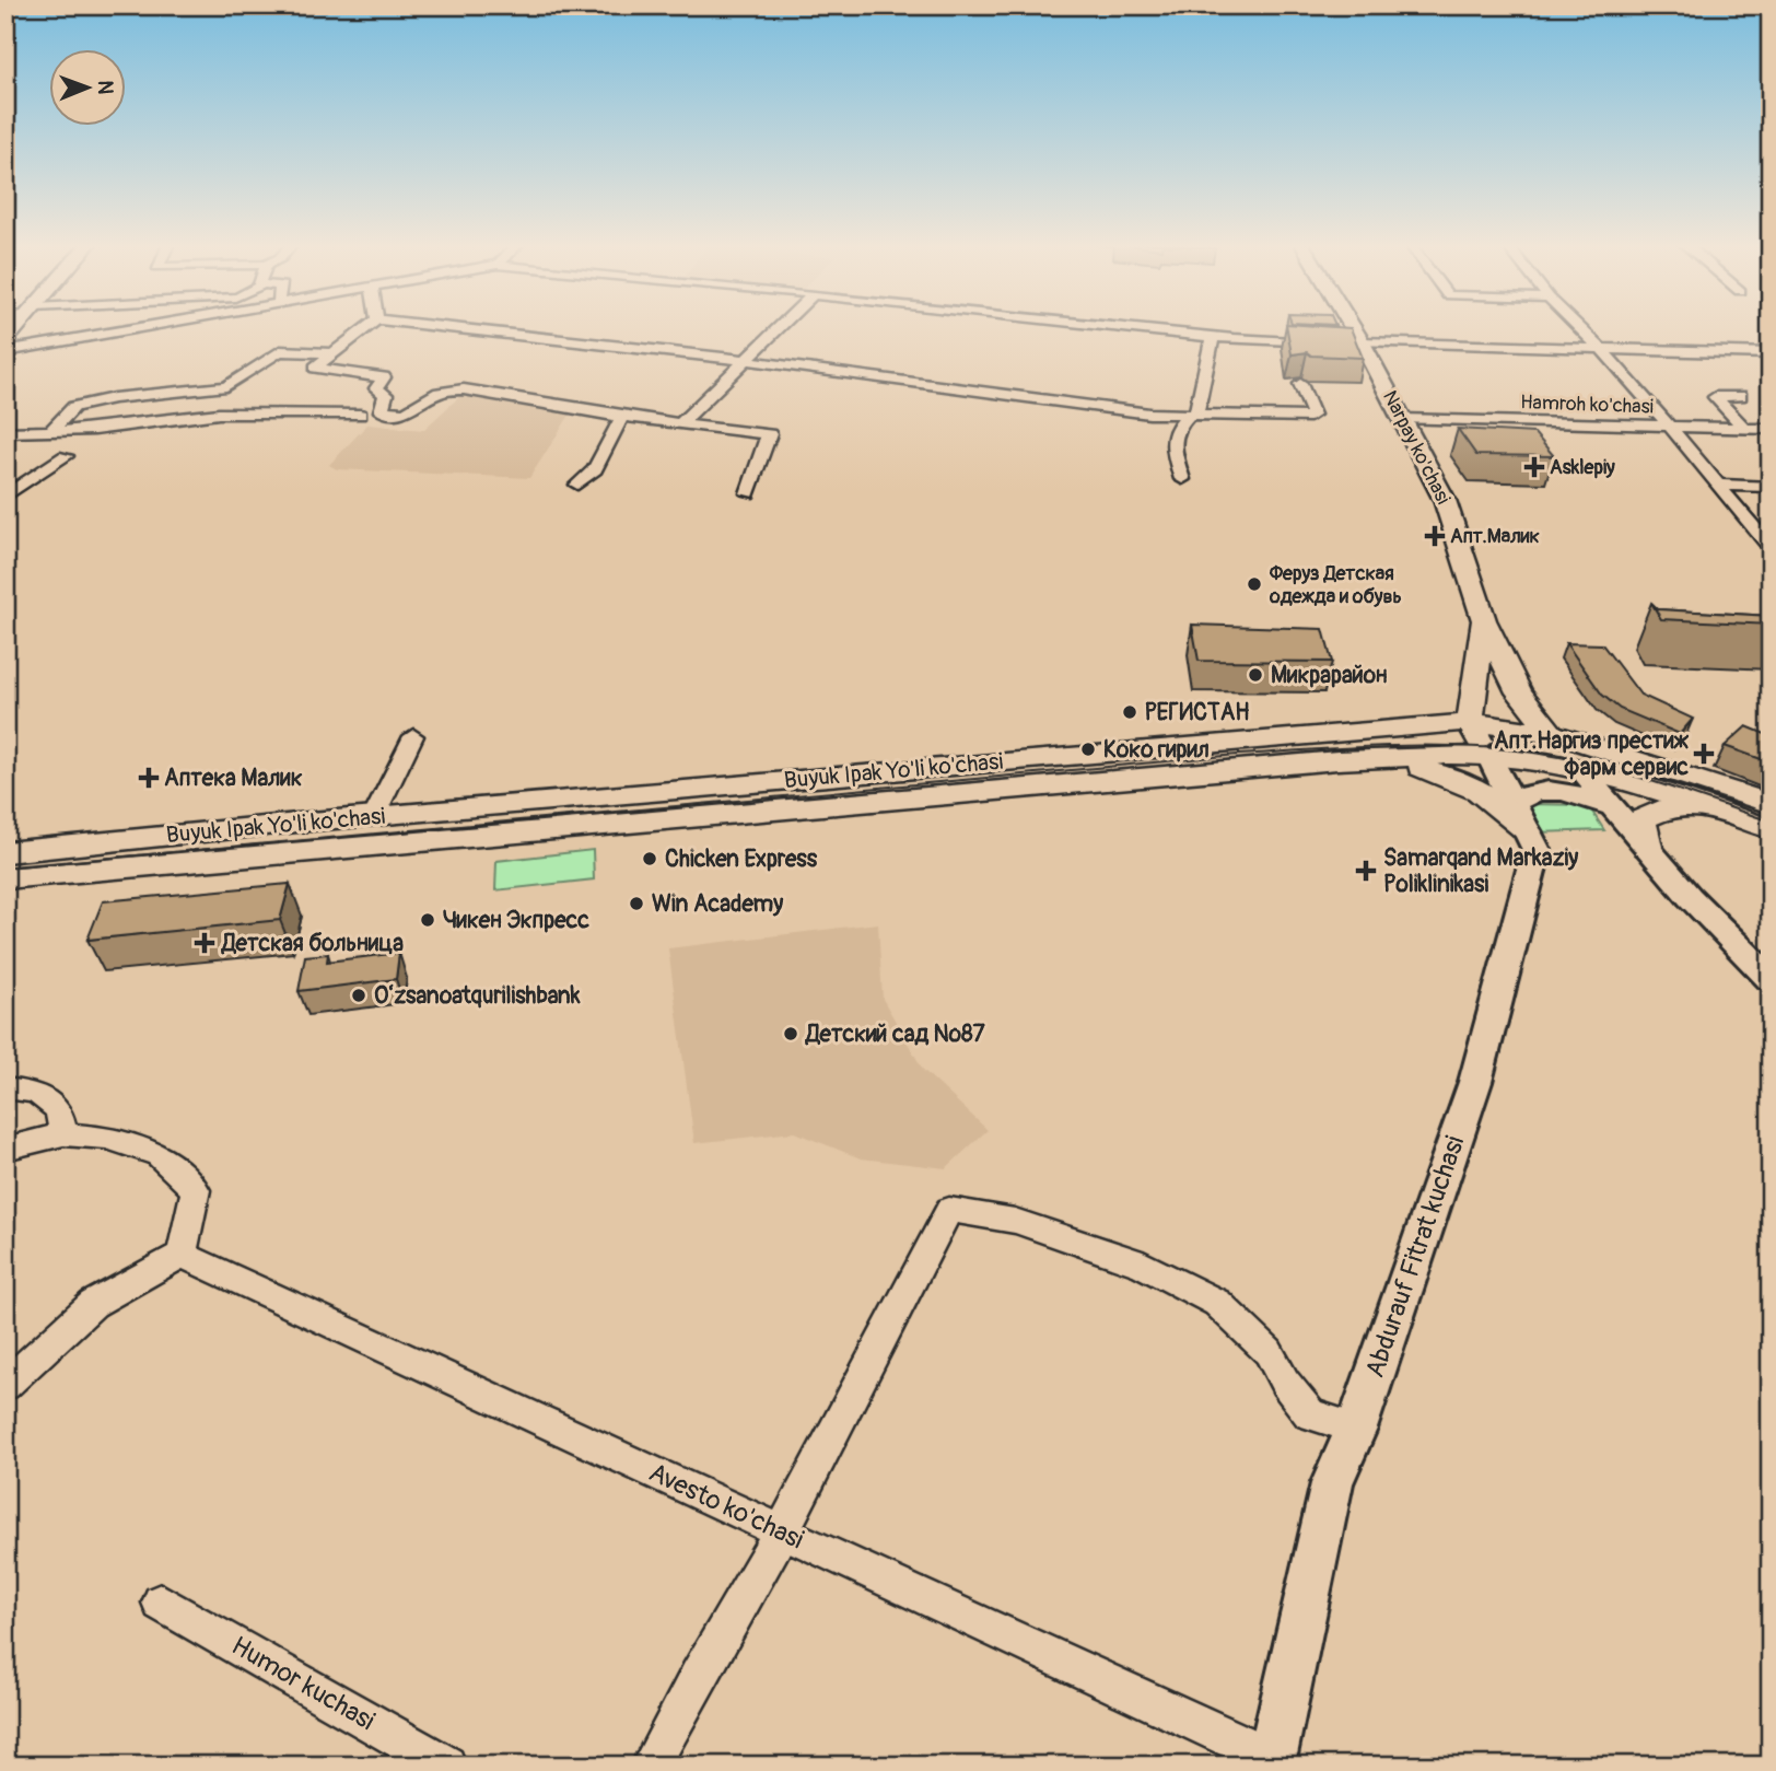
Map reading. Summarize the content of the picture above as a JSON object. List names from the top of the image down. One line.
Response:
{"streets":{"main road":["Narpay ko'chasi","Buyuk Ipak Yo'li ko'chasi"],"street":["Hamroh ko'chasi","Abdurauf Fitrat kuchasi","Avesto ko'chasi","Humor kuchasi"]},"crossings":[["Hamroh ko'chasi","Narpay ko'chasi"],["Narpay ko'chasi","Buyuk Ipak Yo'li ko'chasi"],["Buyuk Ipak Yo'li ko'chasi","Abdurauf Fitrat kuchasi"],["Abdurauf Fitrat kuchasi","Avesto ko'chasi"]],"places":{"health":["Asklepiy","Апт.Малик","Апт.Наргиз престиж фарм сервис","Аптека Малик","Samarqand Markaziy Poliklinikasi","Детская больница"],"other":["Феруз Детская одежда и обувь","Микрарайон","РЕГИСТАН","Коко гирил","Chicken Express","Win Academy","Чикен Экпресс","Oʻzsanoatqurilishbank","Детский сад №87"]},"north":"right"}
